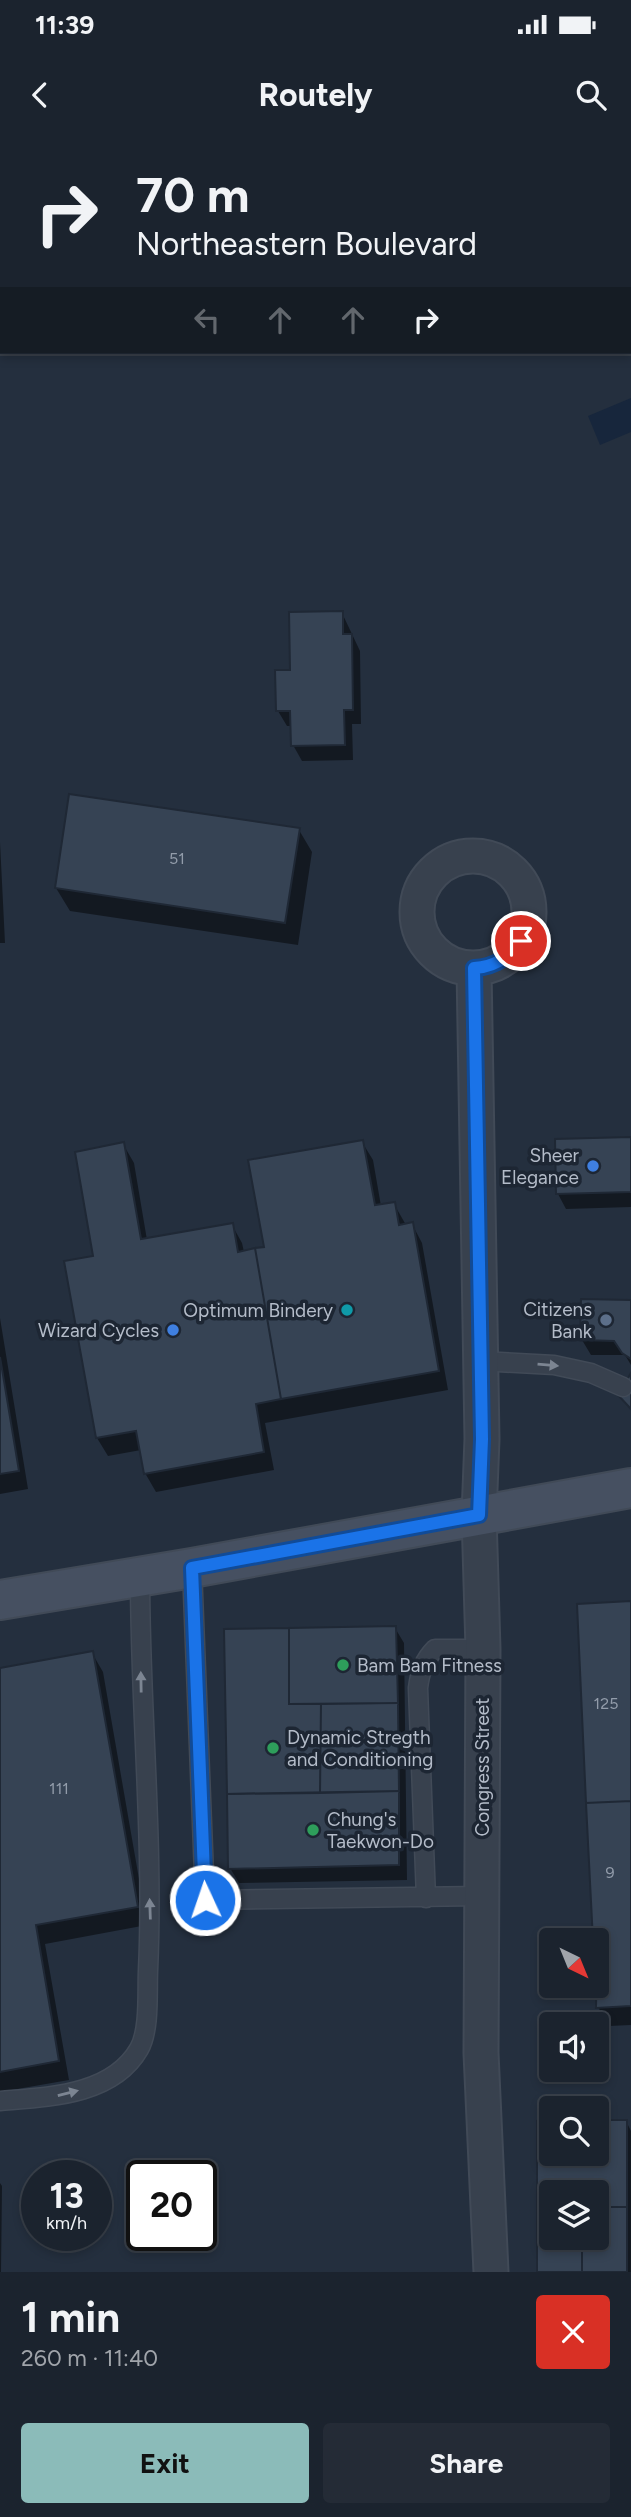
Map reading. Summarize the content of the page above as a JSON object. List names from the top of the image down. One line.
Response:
{"streets":{"street":["Congress Street"]},"places":["Sheer Elegance","Optimum Bindery","Citizens Bank","Wizard Cycles","Bam Bam Fitness","Dynamic Stregth and Conditioning","Chung's Taekwon-Do"],"house_numbers":["51","125","111","9"],"north":"bottom right","page":{"status":"11:39","header":"Routely","turn":["70 m","Northeastern Boulevard"],"speed":"13 km/h","limit":"20","heading":["1 min","260 m · 11:40"],"buttons":["Exit","Share"]}}
